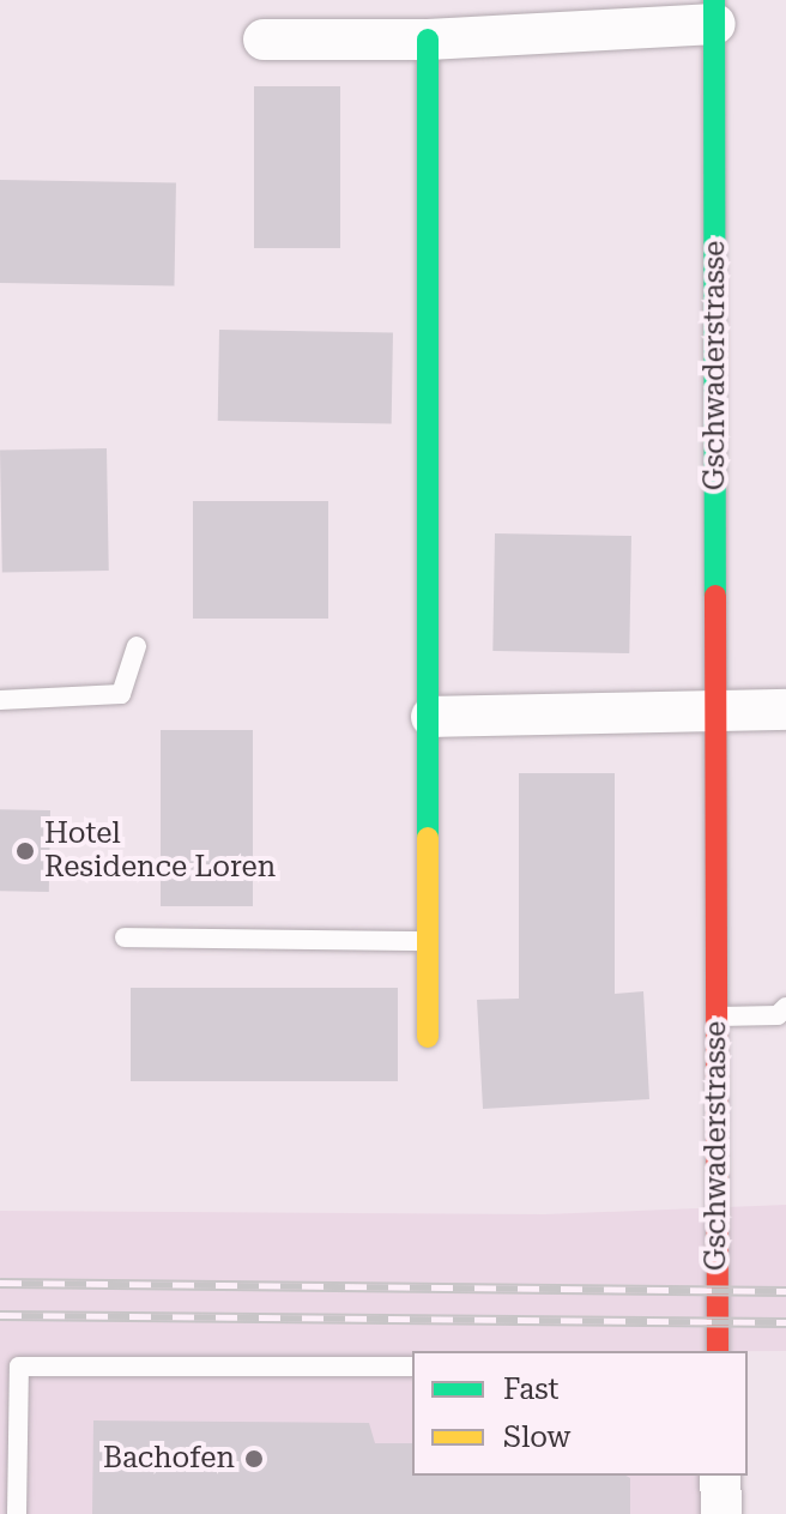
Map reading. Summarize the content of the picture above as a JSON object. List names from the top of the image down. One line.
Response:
{"streets":{"street":["Gschwaderstrasse"]},"places":["Hotel Residence Loren","Bachofen"],"legend":["Fast","Slow"]}
